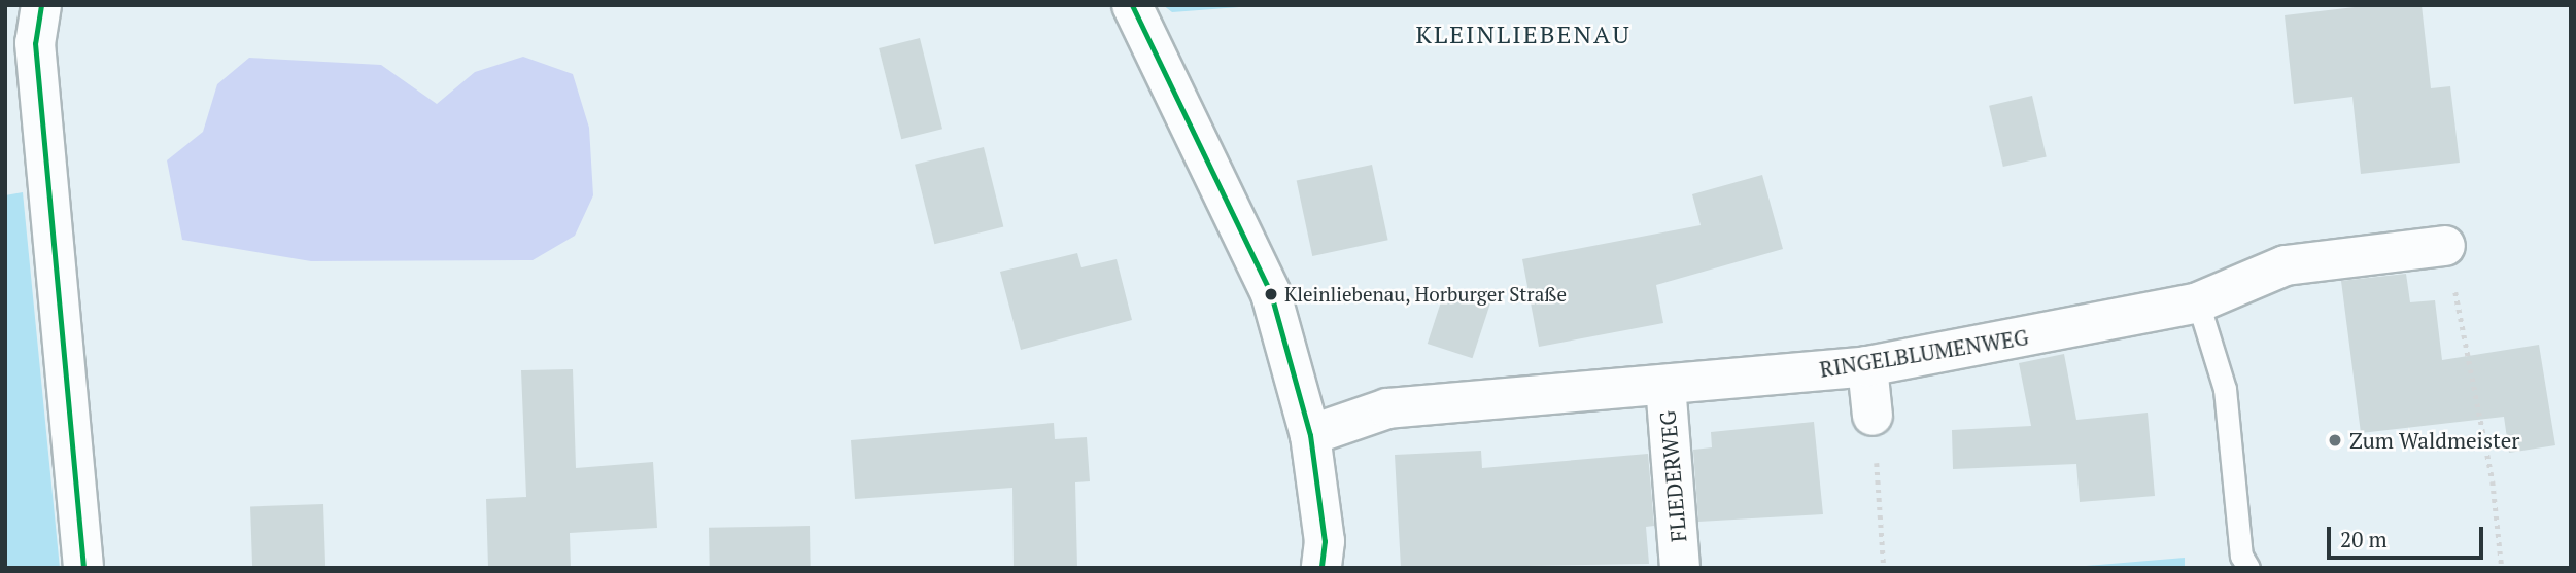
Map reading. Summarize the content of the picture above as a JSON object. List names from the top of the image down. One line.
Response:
{"streets":{"street":["RINGELBLUMENWEG","FLIEDERWEG"]},"crossings":[["RINGELBLUMENWEG","FLIEDERWEG"]],"districts":["KLEINLIEBENAU"],"places":["Kleinliebenau, Horburger Straße","Zum Waldmeister"],"scale_bar":"20 m"}
